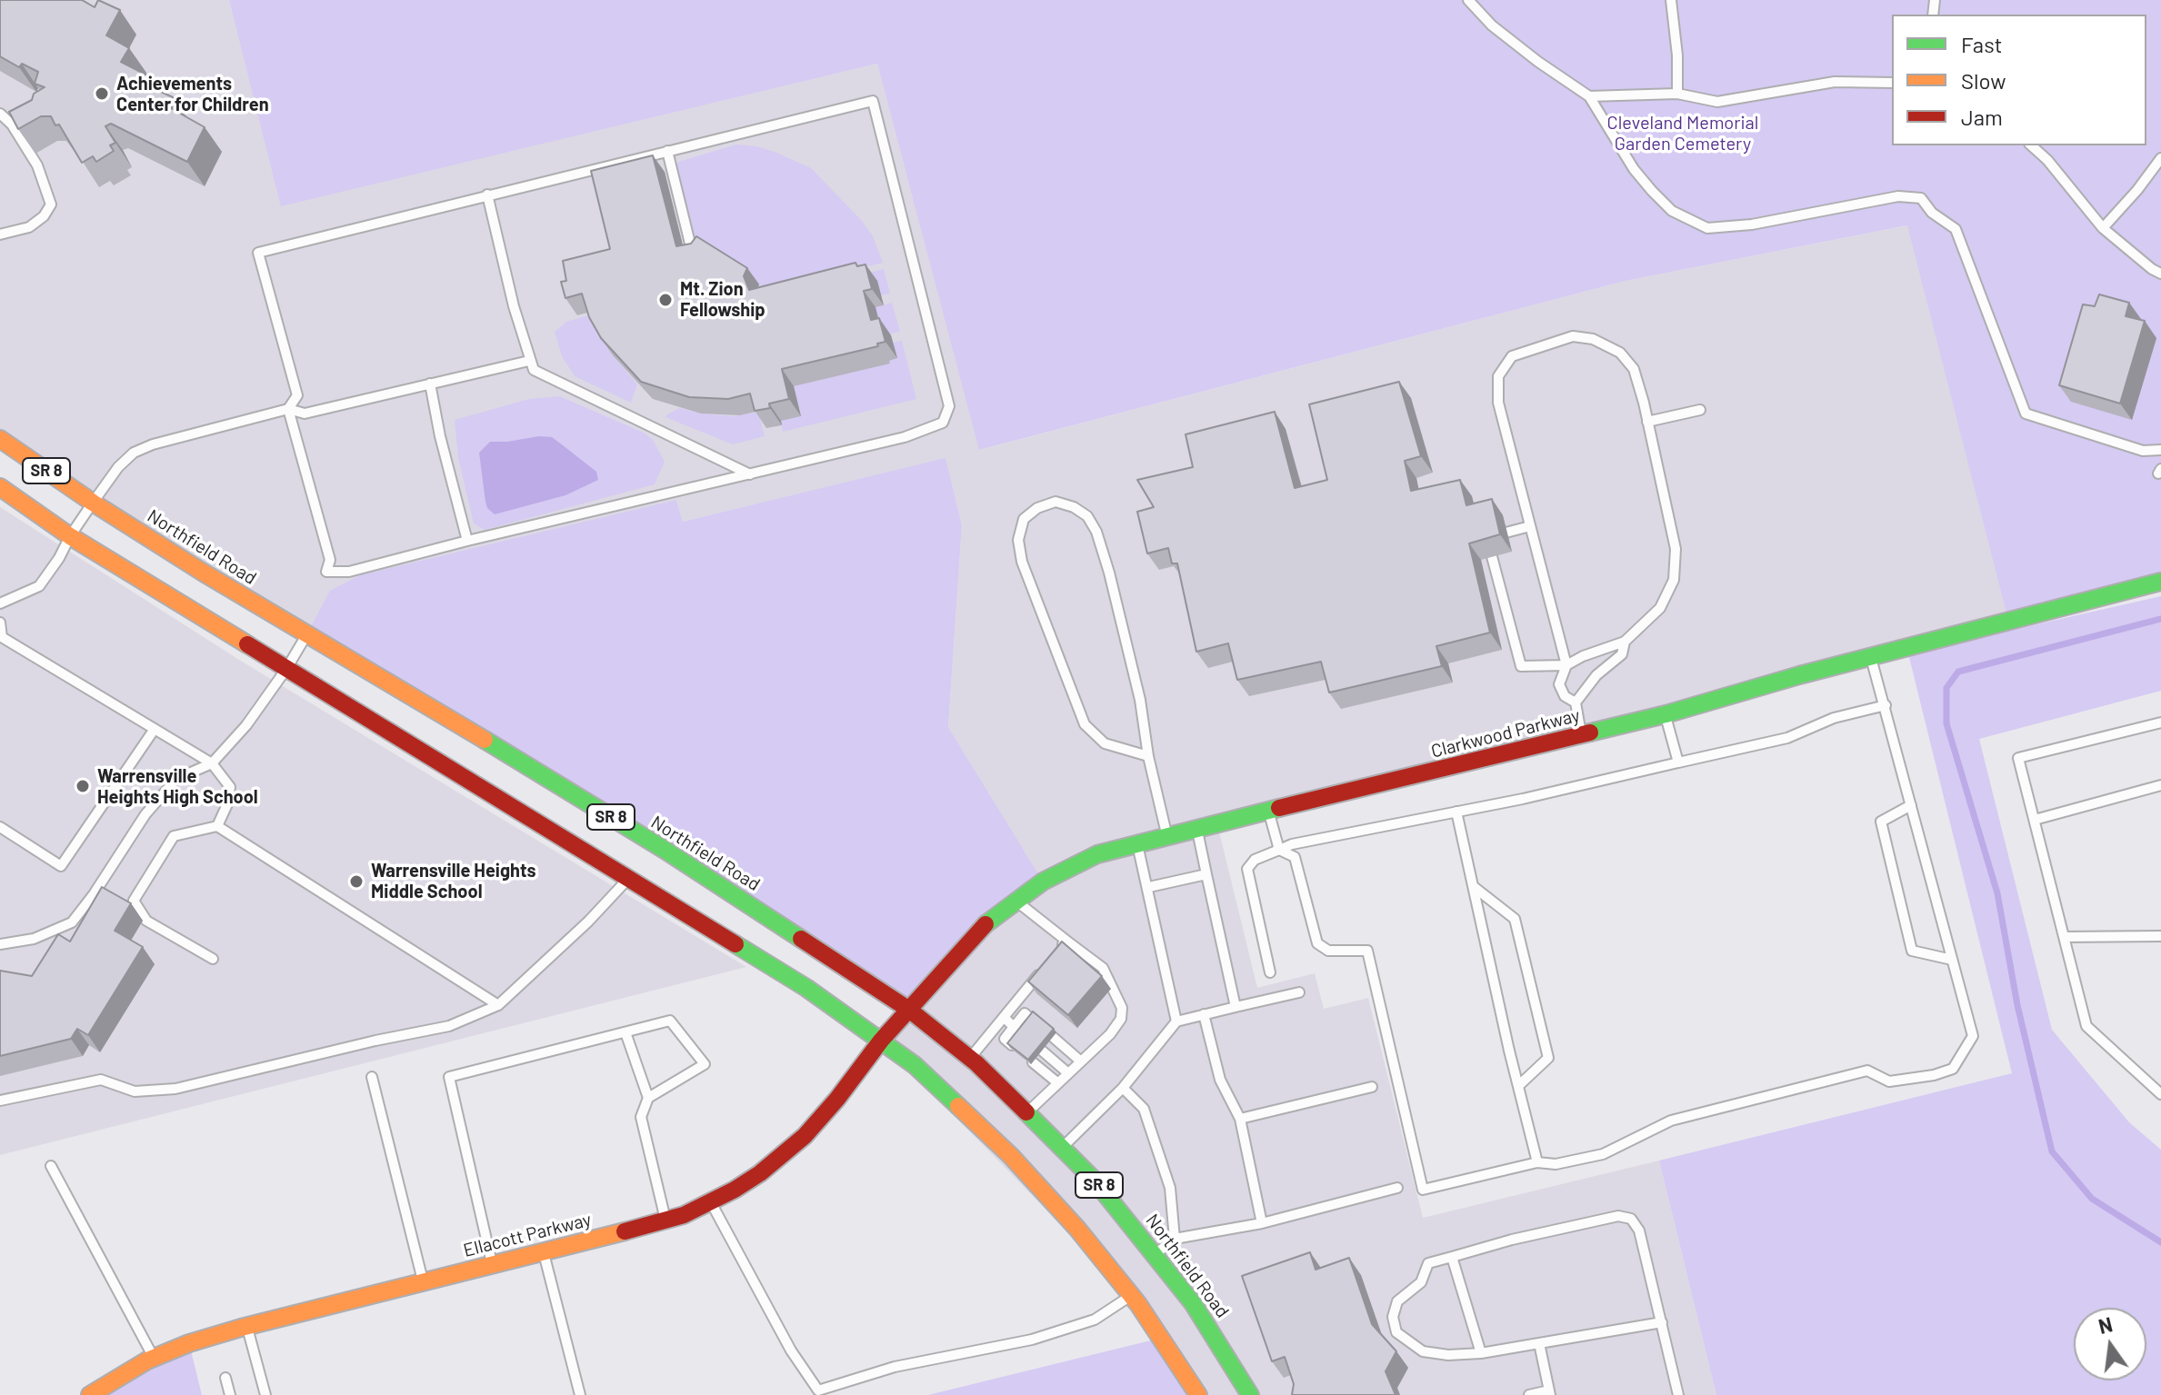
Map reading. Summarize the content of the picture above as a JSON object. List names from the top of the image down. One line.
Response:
{"streets":{"main road":["SR 8","Northfield Road","Clarkwood Parkway","Ellacott Parkway"]},"crossings":[["SR 8","Ellacott Parkway"],["Northfield Road","Clarkwood Parkway"],["Northfield Road","Ellacott Parkway"],["Clarkwood Parkway","Ellacott Parkway"]],"parks":["Cleveland Memorial Garden Cemetery"],"places":["Achievements Center for Children","Mt. Zion Fellowship","Warrensville Heights High School","Warrensville Heights Middle School"],"legend":["Fast","Slow","Jam"],"north":"top"}
